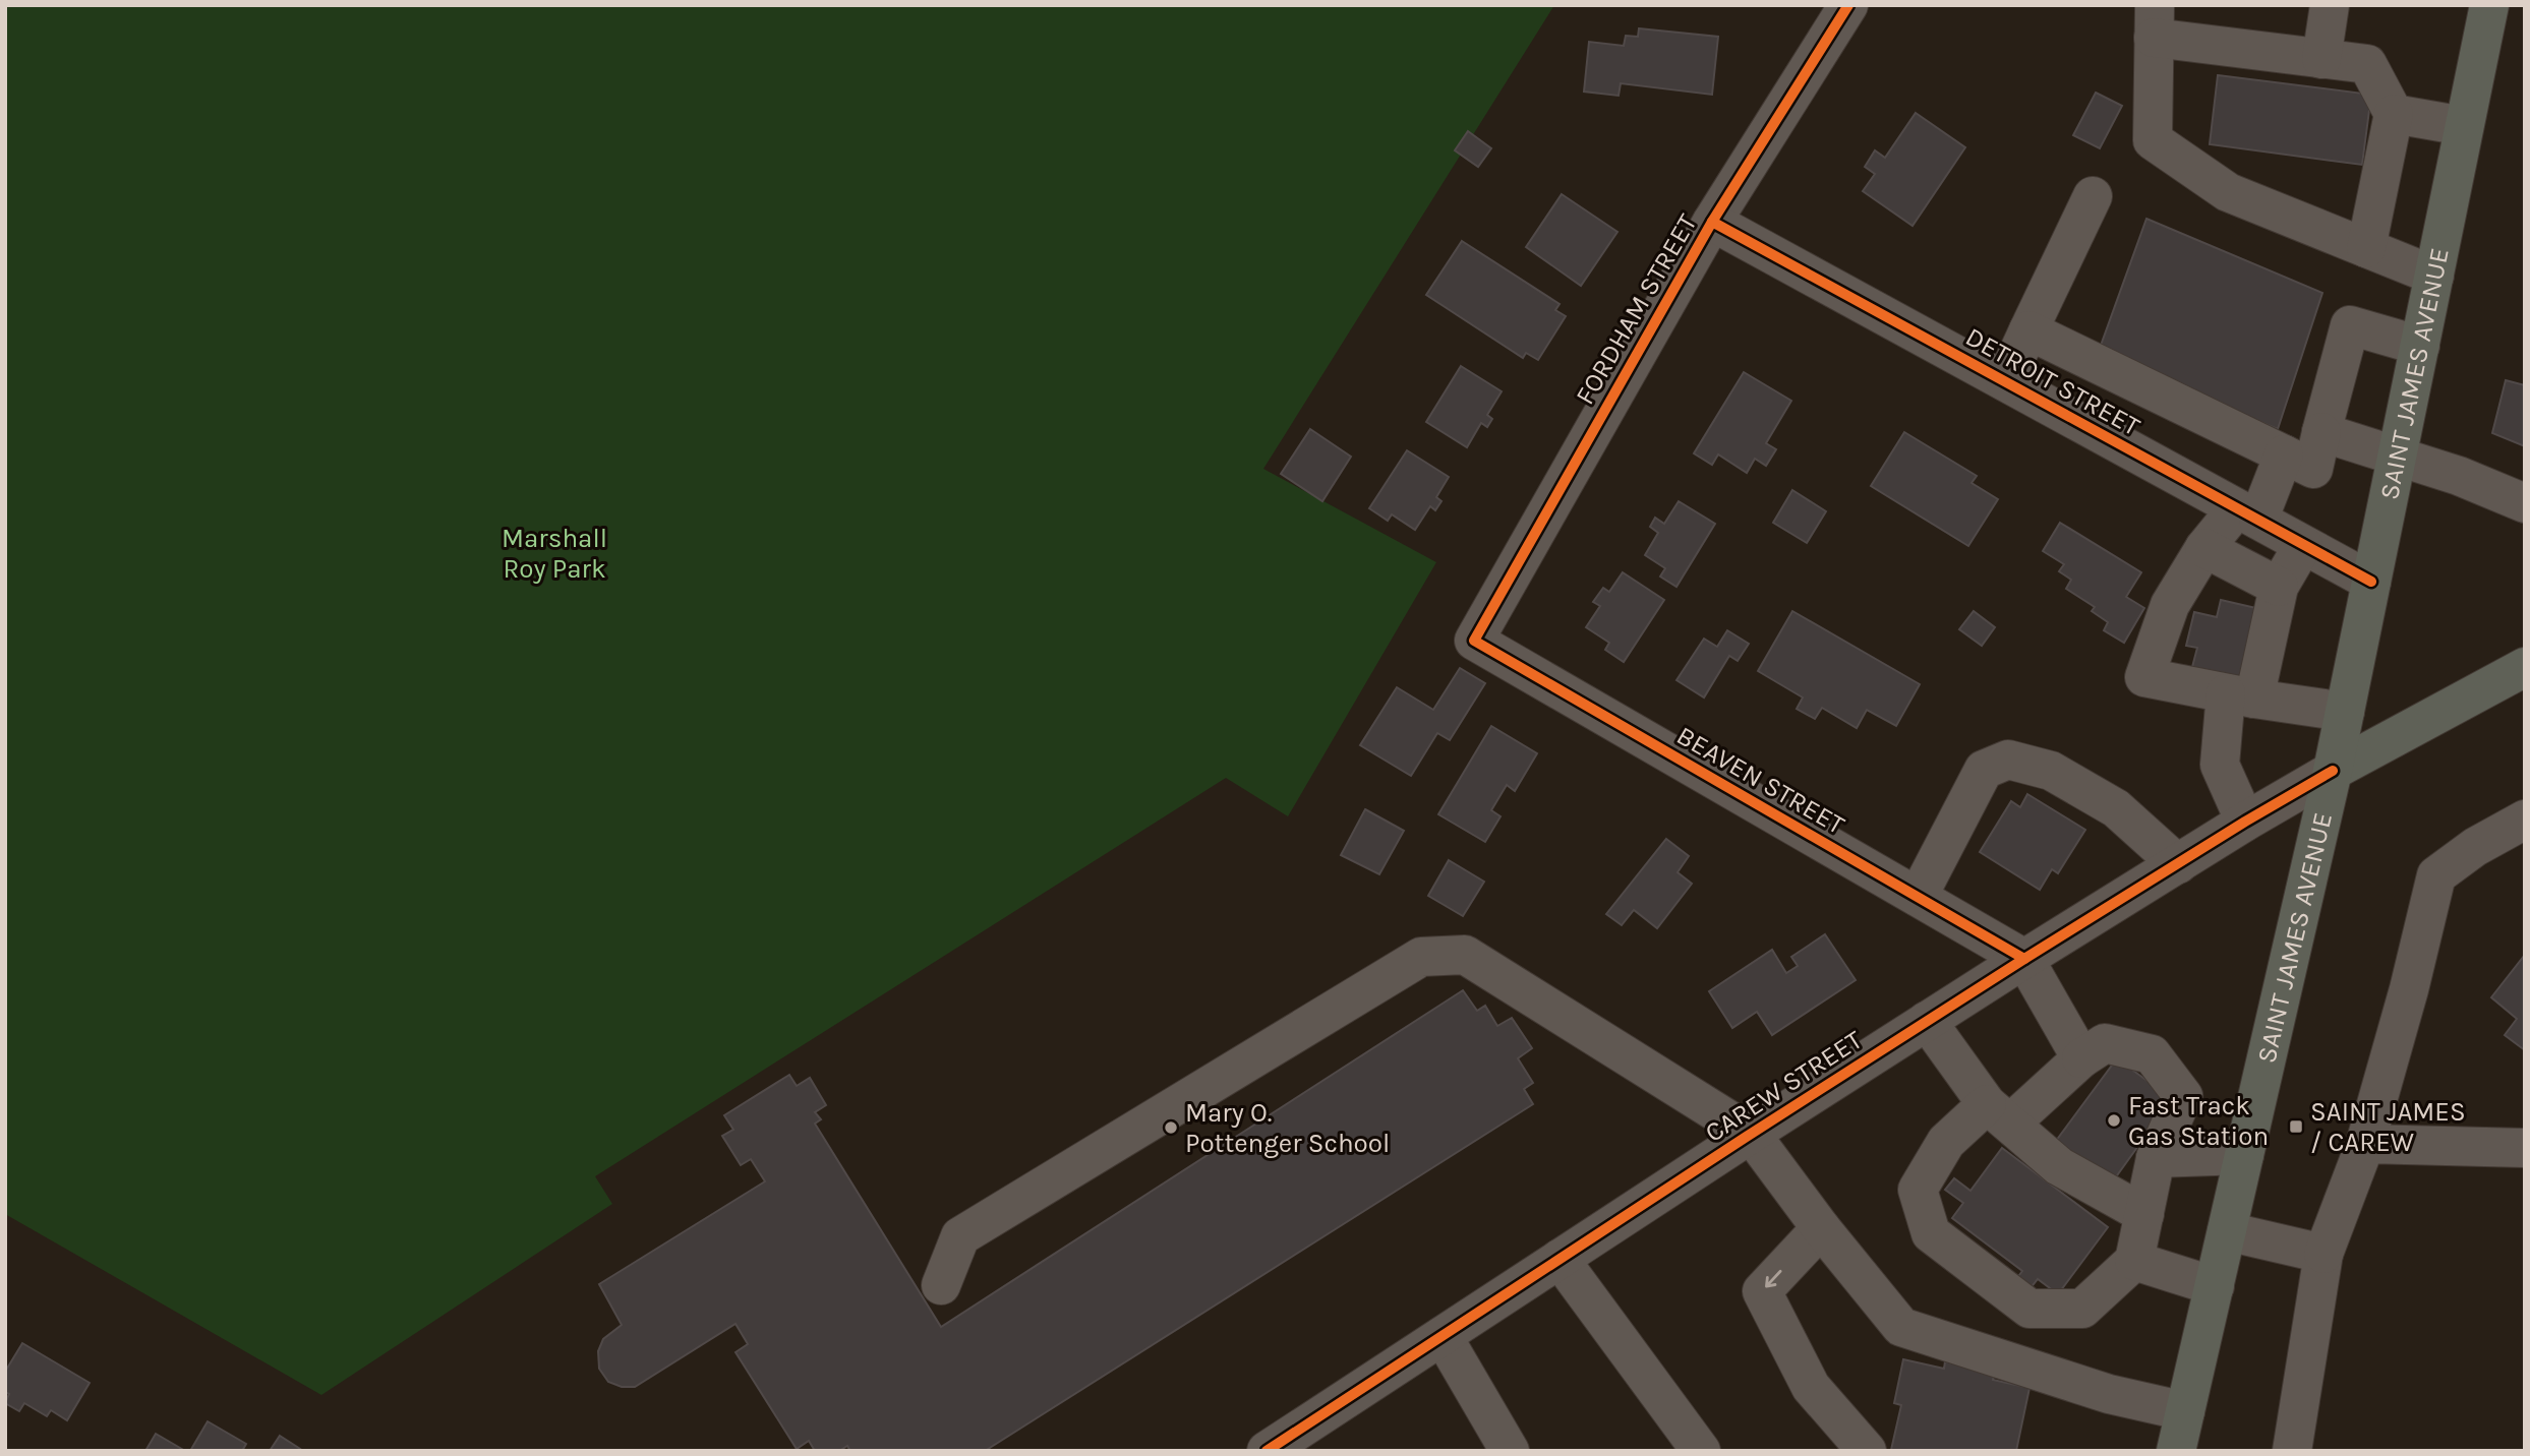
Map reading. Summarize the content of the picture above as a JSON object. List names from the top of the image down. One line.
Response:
{"streets":{"main road":["SAINT JAMES AVENUE","CAREW STREET"],"street":["FORDHAM STREET","DETROIT STREET","BEAVEN STREET"]},"crossings":[["FORDHAM STREET","DETROIT STREET"],["FORDHAM STREET","BEAVEN STREET"],["SAINT JAMES AVENUE","DETROIT STREET"],["SAINT JAMES AVENUE","CAREW STREET"],["BEAVEN STREET","CAREW STREET"]],"parks":["Marshall Roy Park"],"places":{"other":["Fast Track Gas Station","Mary O. Pottenger School"],"transit":["SAINT JAMES / CAREW"]}}
